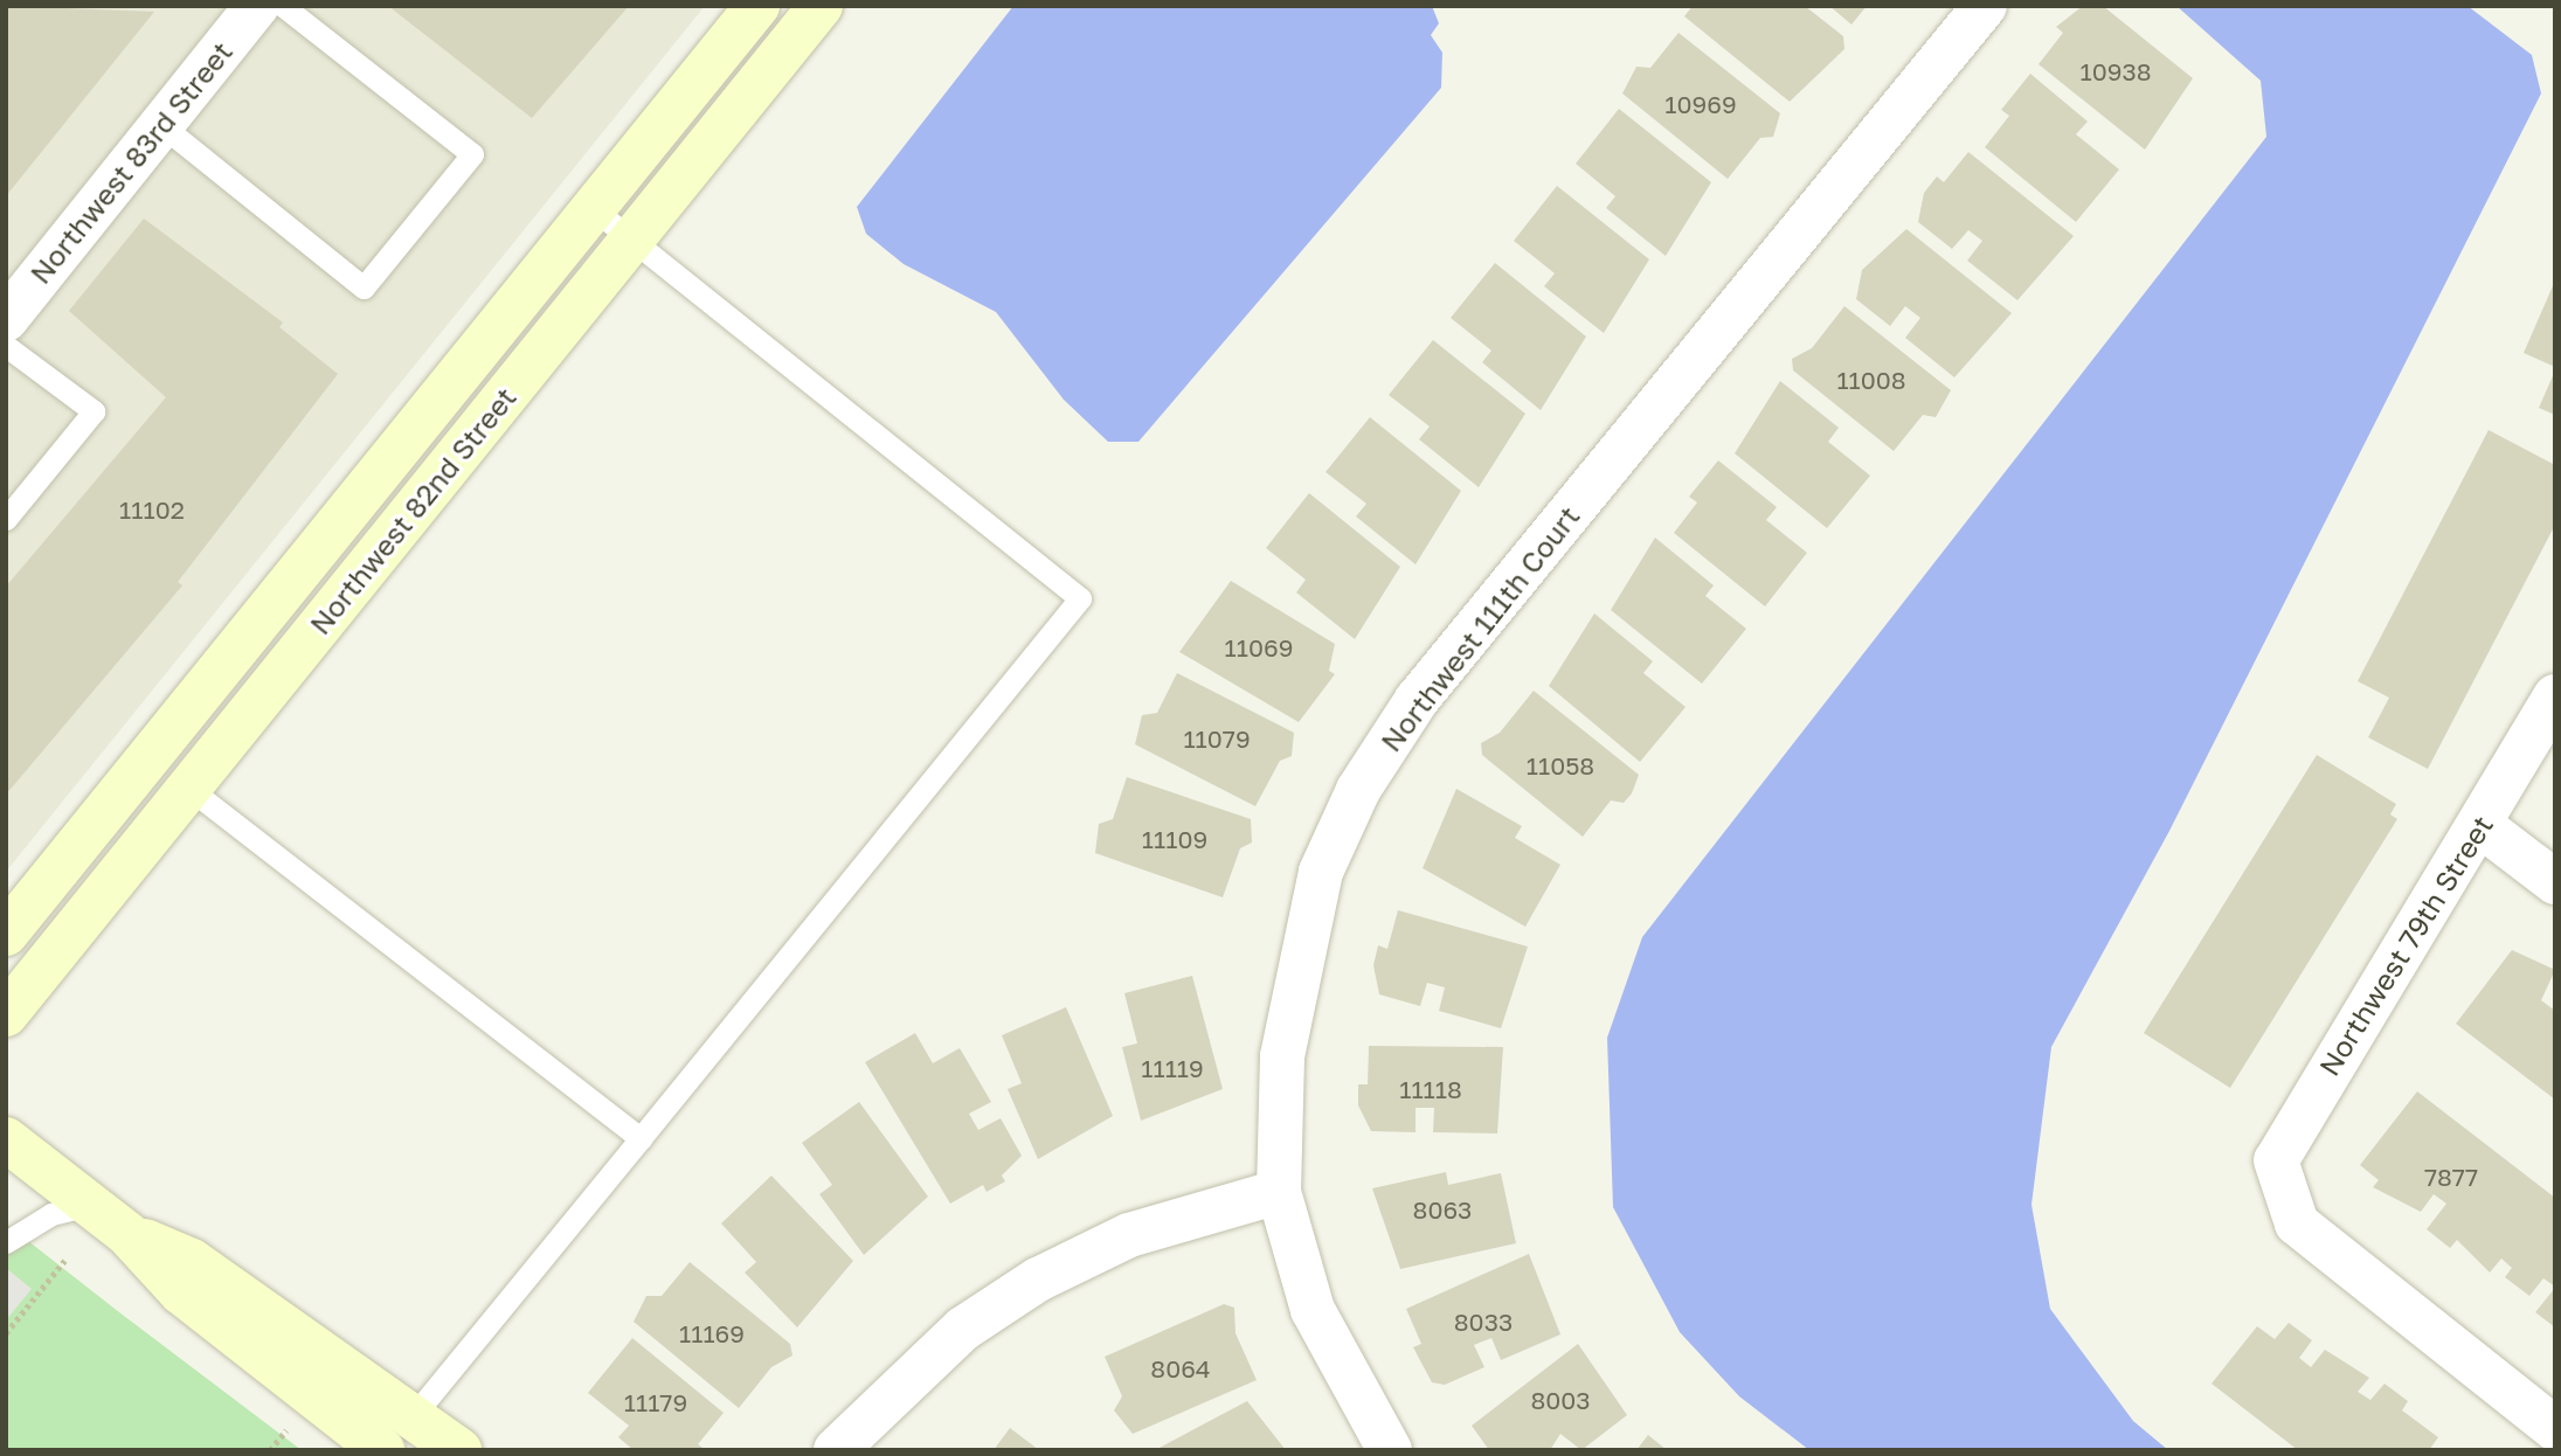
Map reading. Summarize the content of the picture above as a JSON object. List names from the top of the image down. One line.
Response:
{"streets":{"street":["Northwest 83rd Street","Northwest 82nd Street","Northwest 111th Court","Northwest 79th Street"]},"house_numbers":["10938","10969","11008","11102","11069","11079","11058","11109","11119","11118","7877","8063","8033","11169","8064","8003","11179"]}
